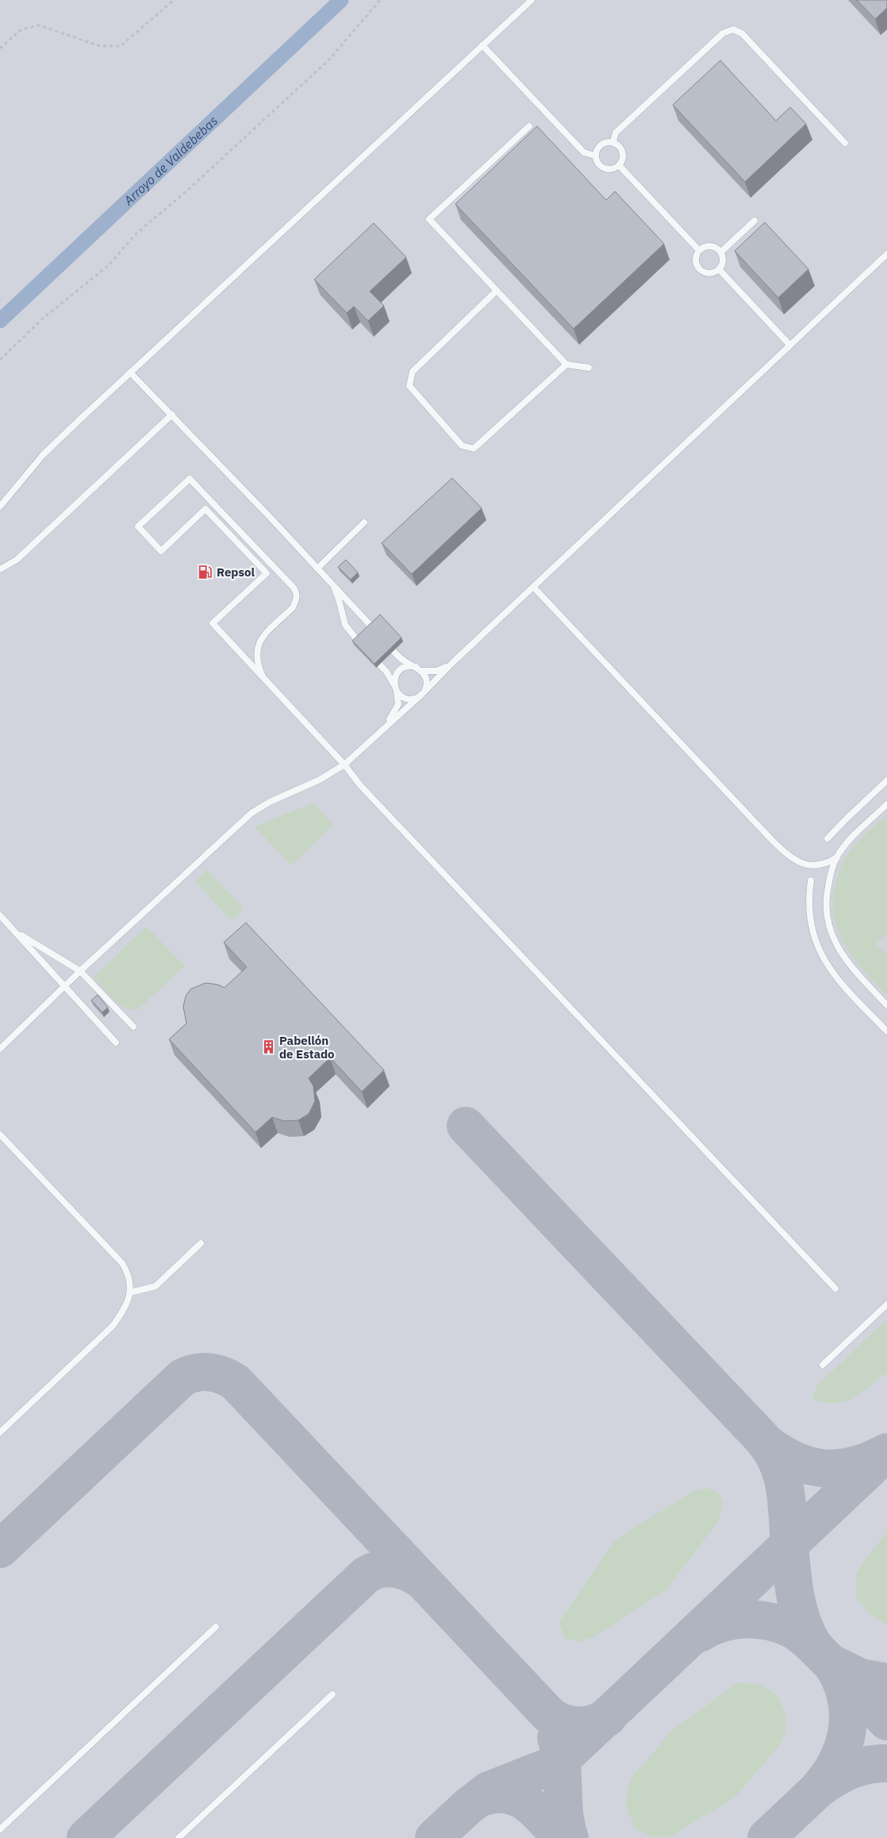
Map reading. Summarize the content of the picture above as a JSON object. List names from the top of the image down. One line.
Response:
{"water":["Arroyo de Valdebebas"],"places":{"fuel station":["Repsol"],"building":["Pabellón de Estado"]}}
